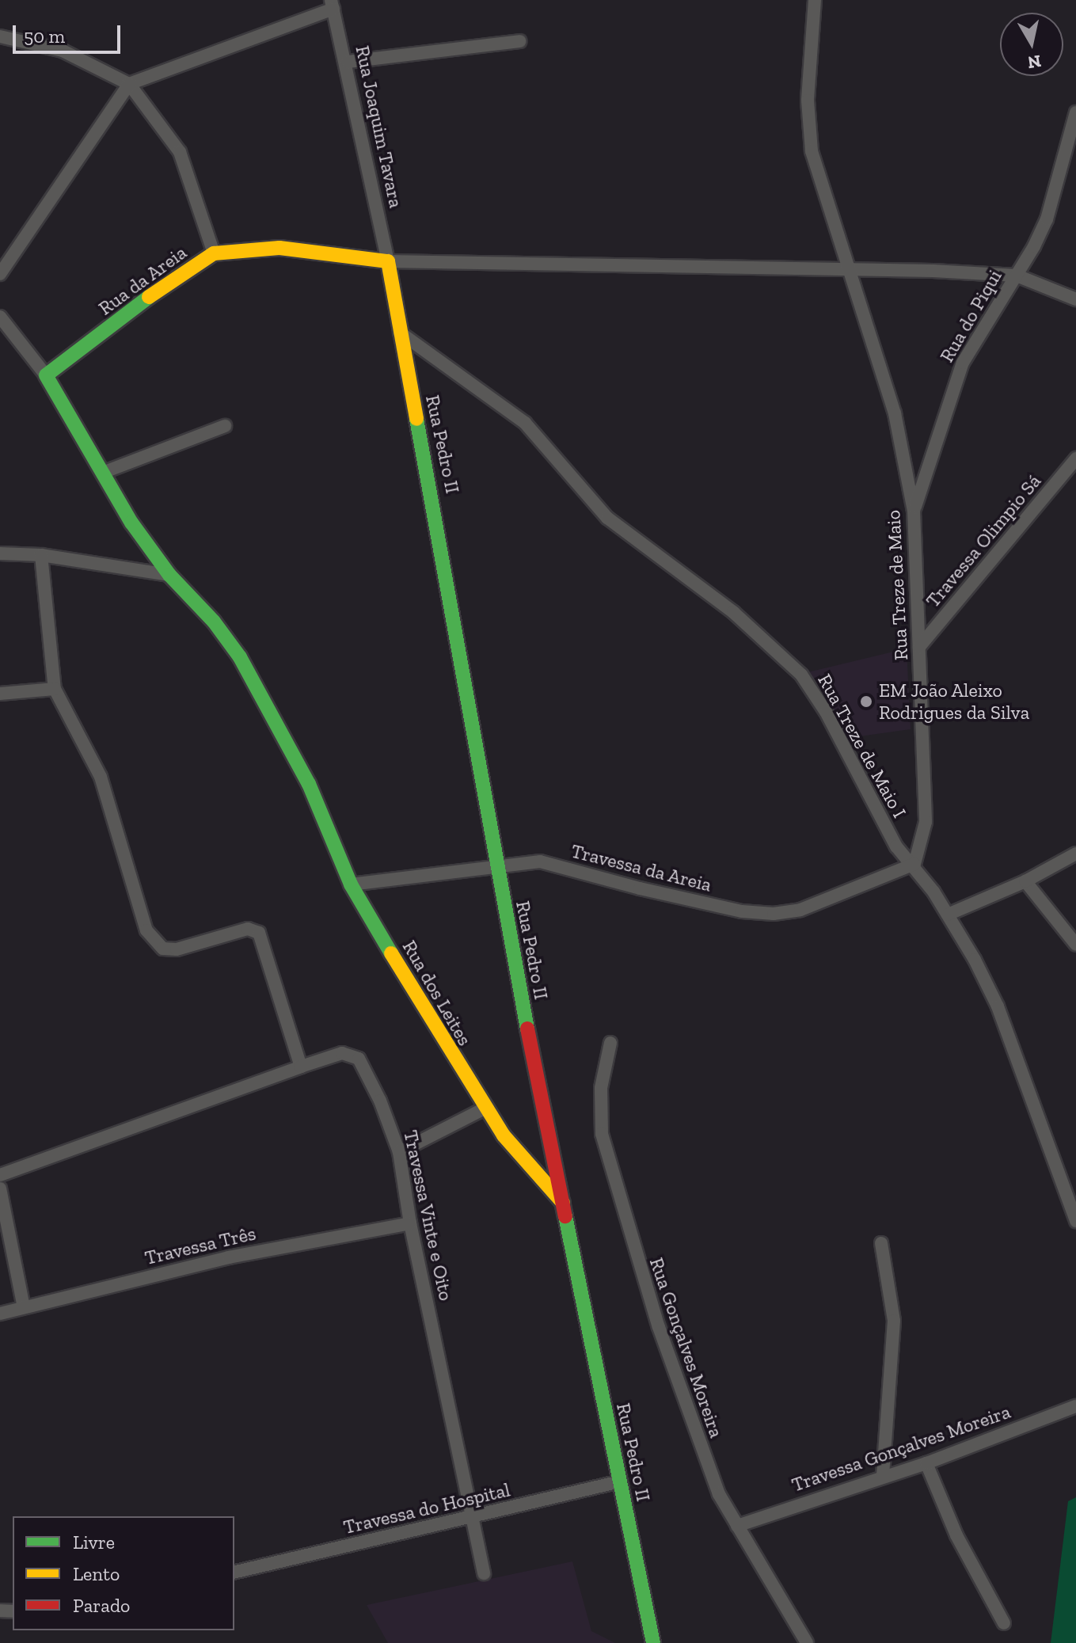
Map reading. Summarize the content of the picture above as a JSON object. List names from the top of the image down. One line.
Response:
{"streets":{"street":["Rua Joaquim Tavara","Rua da Areia","Rua do Piqui","Rua Pedro II","Travessa Olimpio Sá","Rua Treze de Maio","Rua Treze de Maio I","Travessa da Areia","Rua dos Leites","Travessa Vinte e Oito","Travessa Três","Rua Gonçalves Moreira","Travessa Gonçalves Moreira","Travessa do Hospital"]},"crossings":[["Rua Joaquim Tavara","Rua da Areia"],["Rua Joaquim Tavara","Rua Pedro II"],["Rua da Areia","Rua Pedro II"],["Rua da Areia","Rua dos Leites"],["Rua do Piqui","Rua Treze de Maio"],["Rua Pedro II","Rua Treze de Maio I"],["Rua Pedro II","Travessa da Areia"],["Rua Pedro II","Rua dos Leites"],["Rua Pedro II","Travessa do Hospital"],["Travessa Olimpio Sá","Rua Treze de Maio"],["Rua Treze de Maio","Rua Treze de Maio I"],["Rua Treze de Maio","Travessa da Areia"],["Rua Treze de Maio I","Travessa da Areia"],["Travessa da Areia","Rua dos Leites"],["Travessa Vinte e Oito","Travessa Três"],["Travessa Vinte e Oito","Travessa do Hospital"],["Rua Gonçalves Moreira","Travessa Gonçalves Moreira"]],"places":["EM João Aleixo Rodrigues da Silva"],"legend":["Livre","Lento","Parado"],"scale_bar":"50 m","north":"bottom"}
